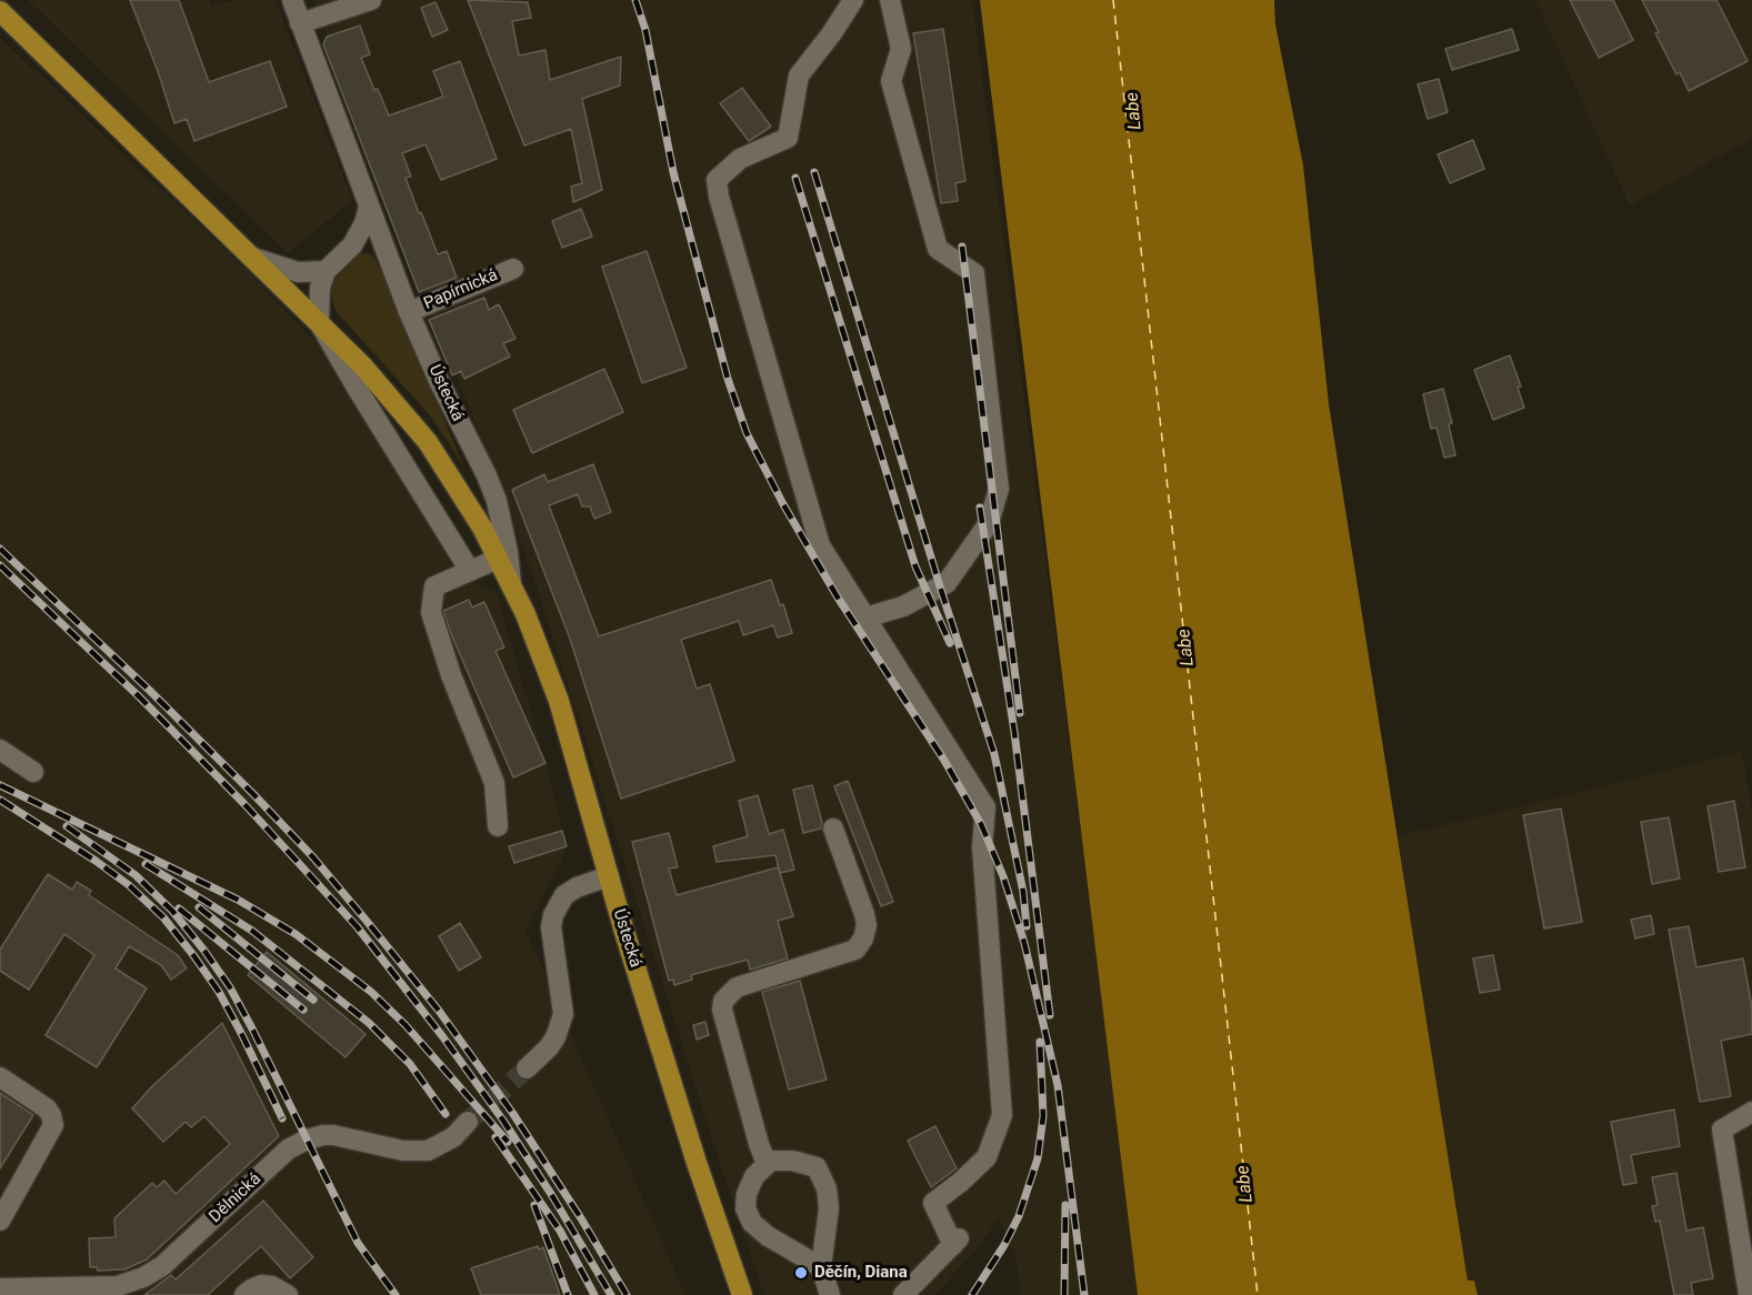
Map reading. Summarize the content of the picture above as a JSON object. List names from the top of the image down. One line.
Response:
{"streets":{"main road":["Ústecká"],"street":["Papírnická","Dělnická"]},"crossings":[["Papírnická","Ústecká"]],"water":["Labe"],"places":["Děčín, Diana"]}
